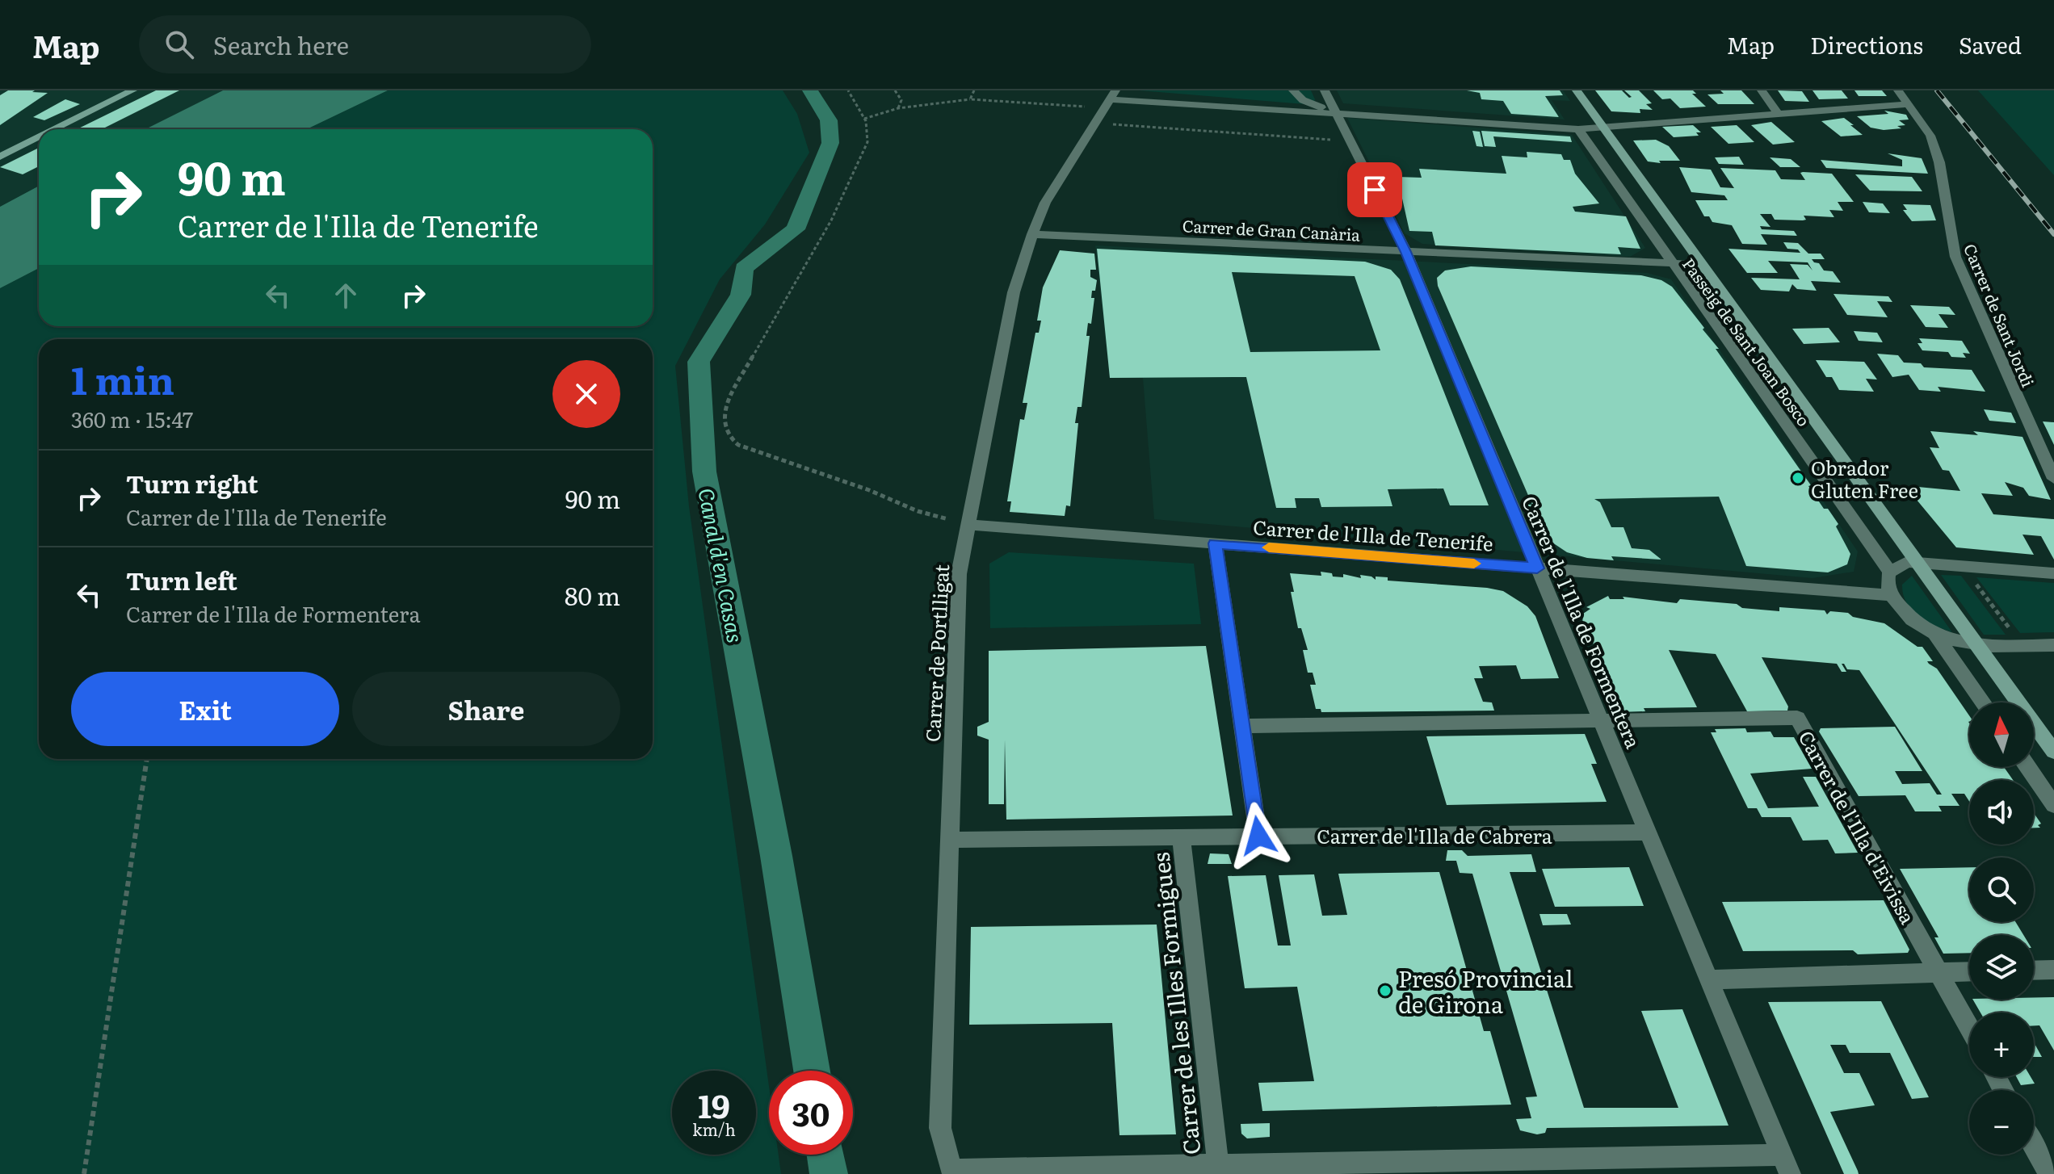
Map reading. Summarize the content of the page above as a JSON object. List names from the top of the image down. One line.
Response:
{"streets":{"street":["Carrer de Gran Canària","Carrer de Sant Jordi","Passeig de Sant Joan Bosco","Carrer de l'Illa de Tenerife","Carrer de l'Illa de Formentera","Carrer de Portlligat","Carrer de l'Illa d'Eivissa","Carrer de l'Illa de Cabrera","Carrer de les Illes Formigues"]},"crossings":[["Carrer de Gran Canària","Passeig de Sant Joan Bosco"],["Carrer de Gran Canària","Carrer de l'Illa de Formentera"],["Carrer de Gran Canària","Carrer de Portlligat"],["Carrer de l'Illa de Tenerife","Carrer de l'Illa de Formentera"],["Carrer de l'Illa de Tenerife","Carrer de Portlligat"],["Carrer de l'Illa de Formentera","Carrer de l'Illa d'Eivissa"],["Carrer de l'Illa de Formentera","Carrer de l'Illa de Cabrera"],["Carrer de Portlligat","Carrer de l'Illa de Cabrera"],["Carrer de Portlligat","Carrer de les Illes Formigues"],["Carrer de l'Illa de Cabrera","Carrer de les Illes Formigues"]],"water":["Canal d'en Casas"],"places":["Obrador Gluten Free","Presó Provincial de Girona"],"north":"top","page":{"header":"Map","search":"Search here","nav":["Map","Directions","Saved"],"turn":["90 m","Carrer de l'Illa de Tenerife"],"heading":["1 min","360 m · 15:47"],"list":[{"name":"Turn right","note":"Carrer de l'Illa de Tenerife","value":"90 m"},{"name":"Turn left","note":"Carrer de l'Illa de Formentera","value":"80 m"}],"buttons":["Exit","Share"],"map_buttons":["+","−"],"speed":"19 km/h","limit":"30"}}
